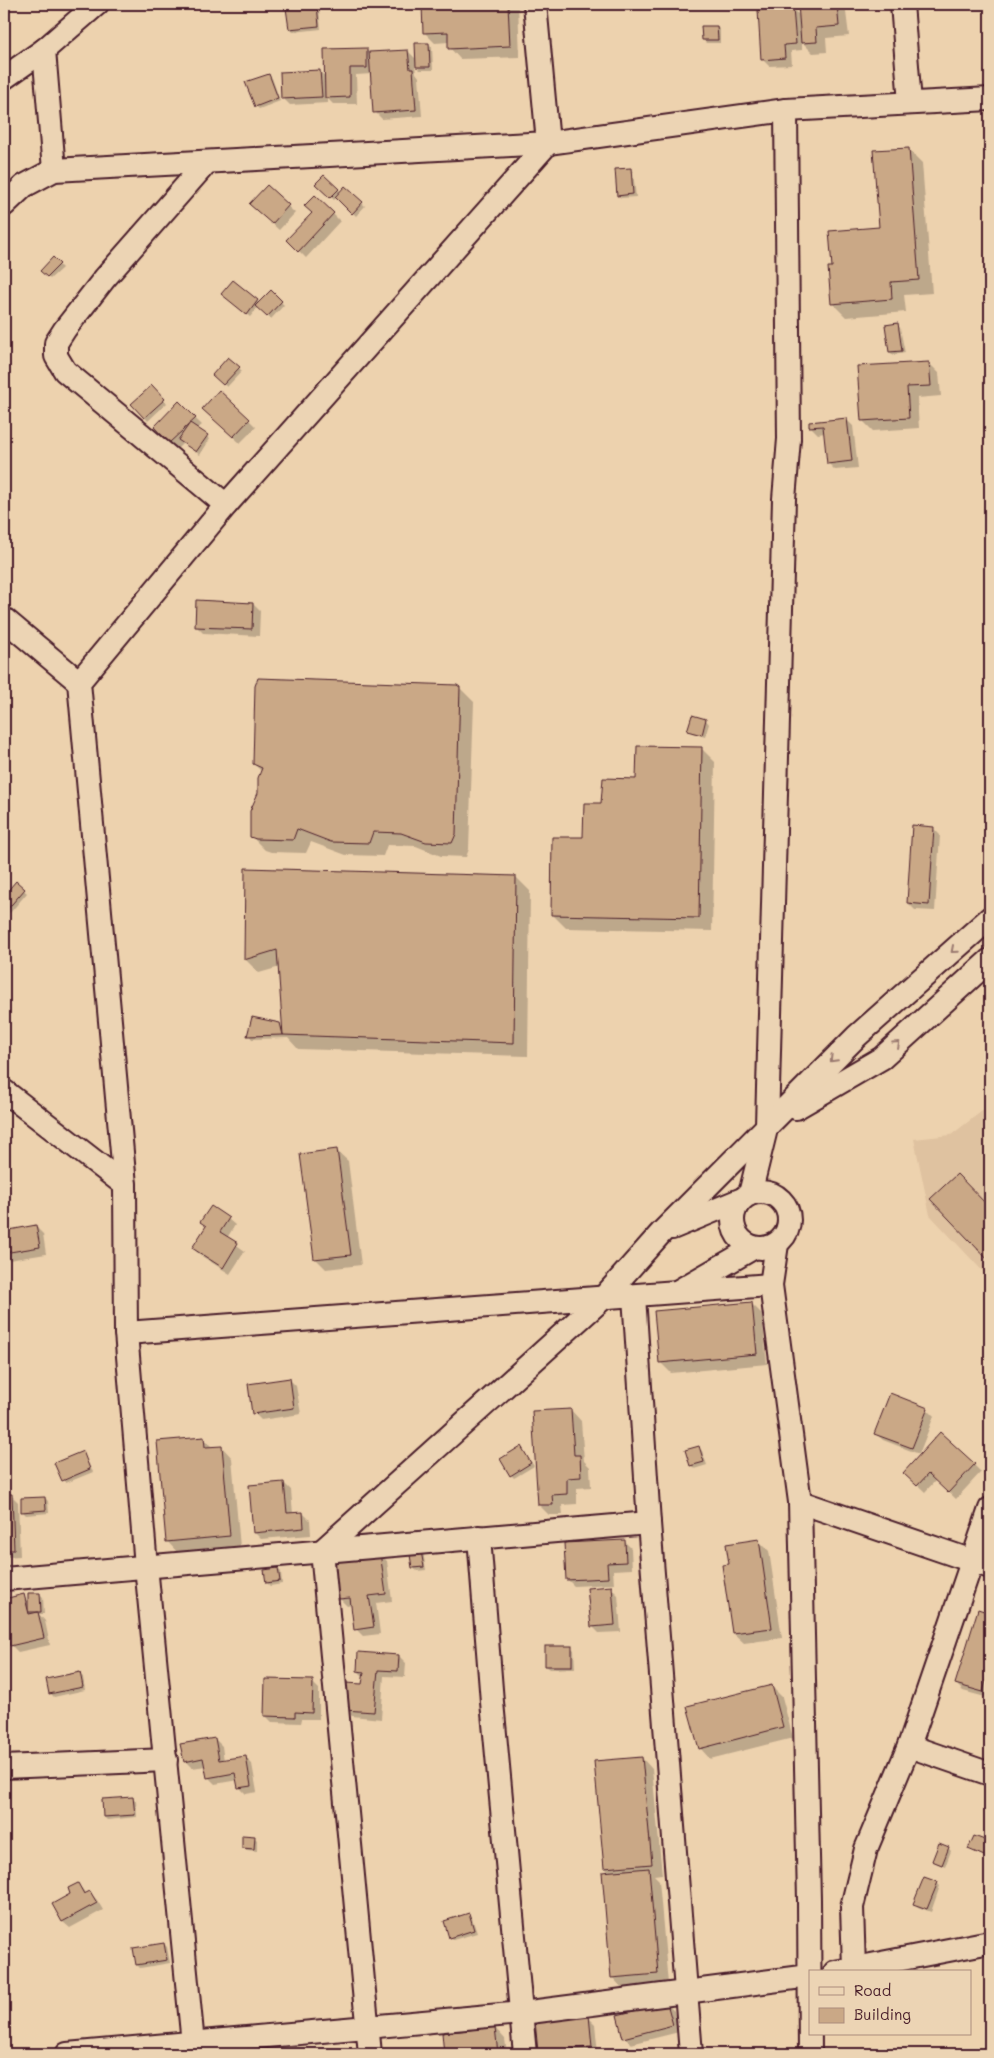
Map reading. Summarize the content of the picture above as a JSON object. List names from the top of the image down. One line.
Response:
{"legend":["Road","Building"]}
